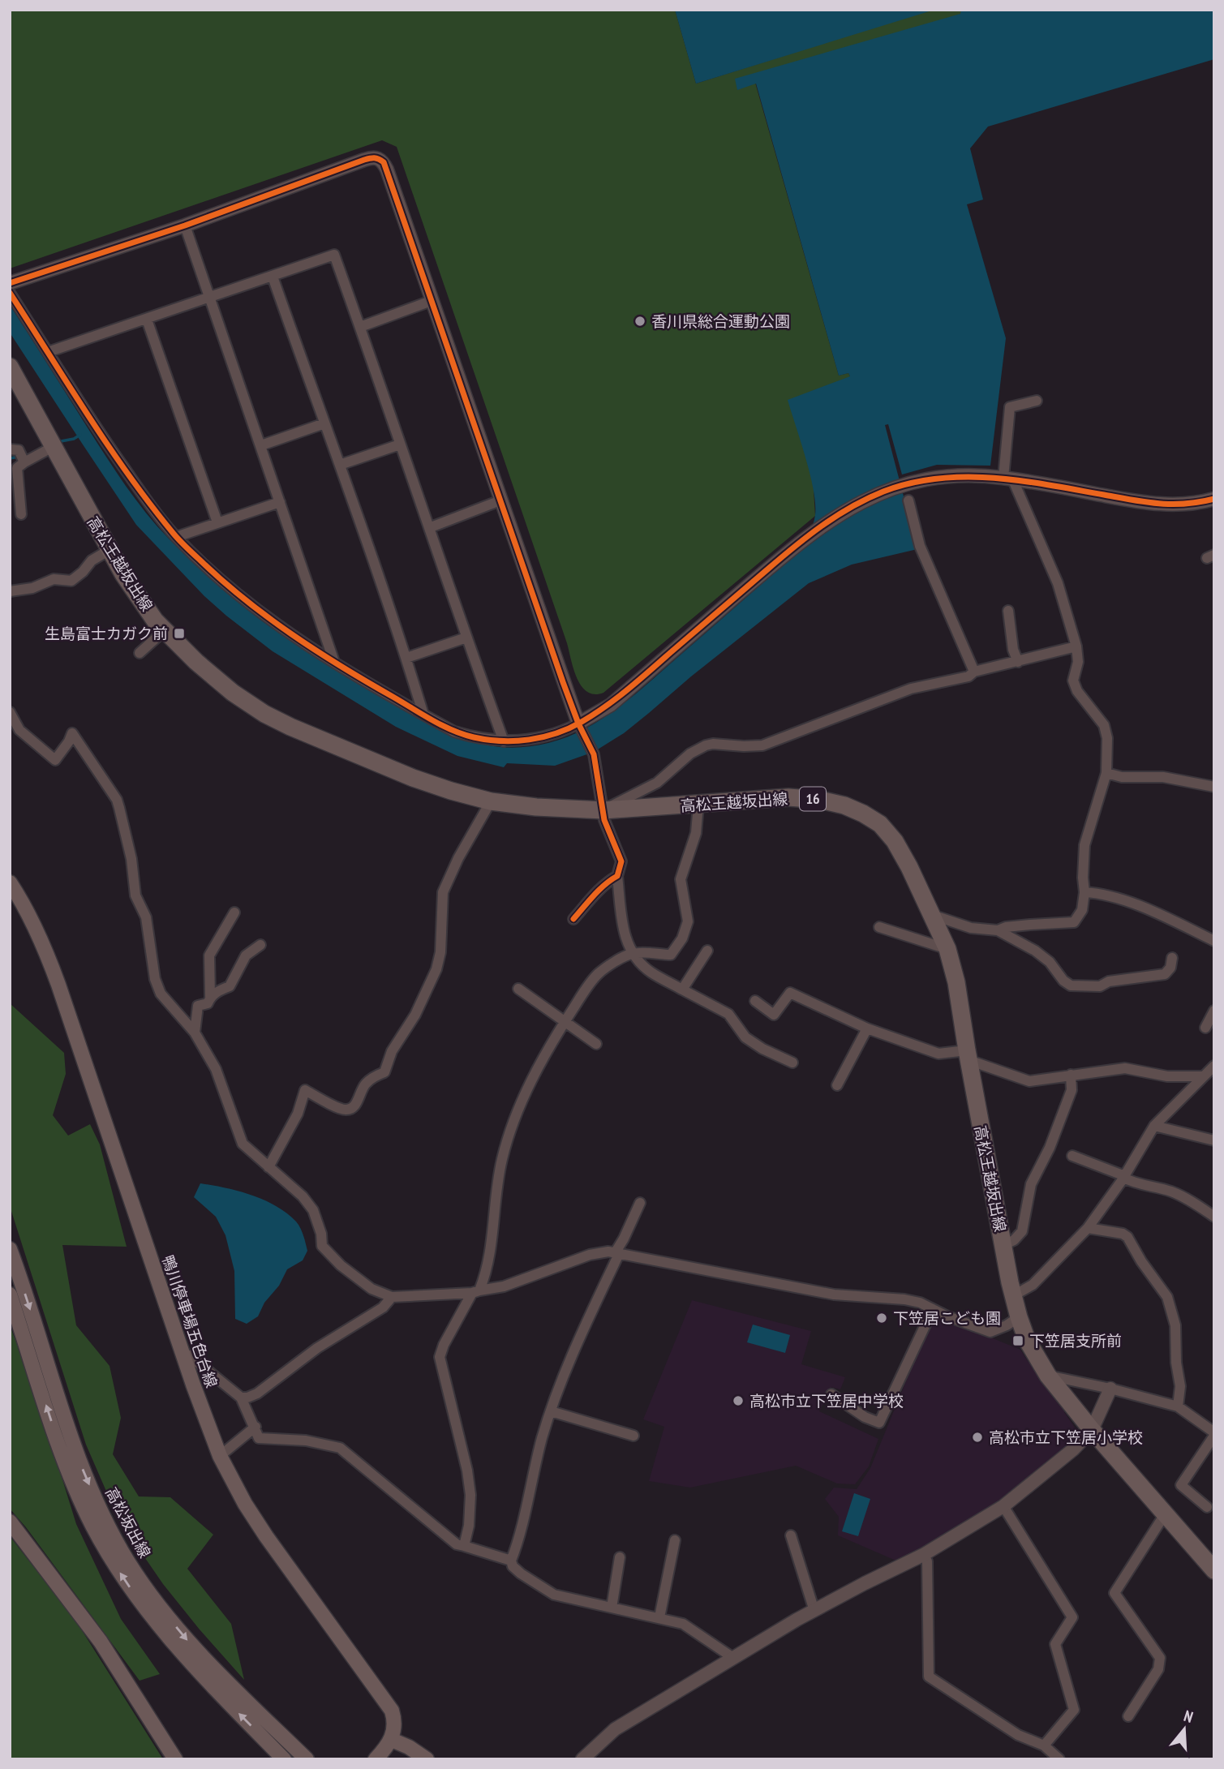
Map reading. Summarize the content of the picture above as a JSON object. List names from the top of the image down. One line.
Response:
{"streets":{"main road":["高松王越坂出線","16","鴨川停車場五色台線","高松坂出線"]},"places":{"other":["香川県総合運動公園","下笠居こども園","高松市立下笠居中学校","高松市立下笠居小学校"],"transit":["生島富士カガク前","下笠居支所前"]},"north":"top"}
